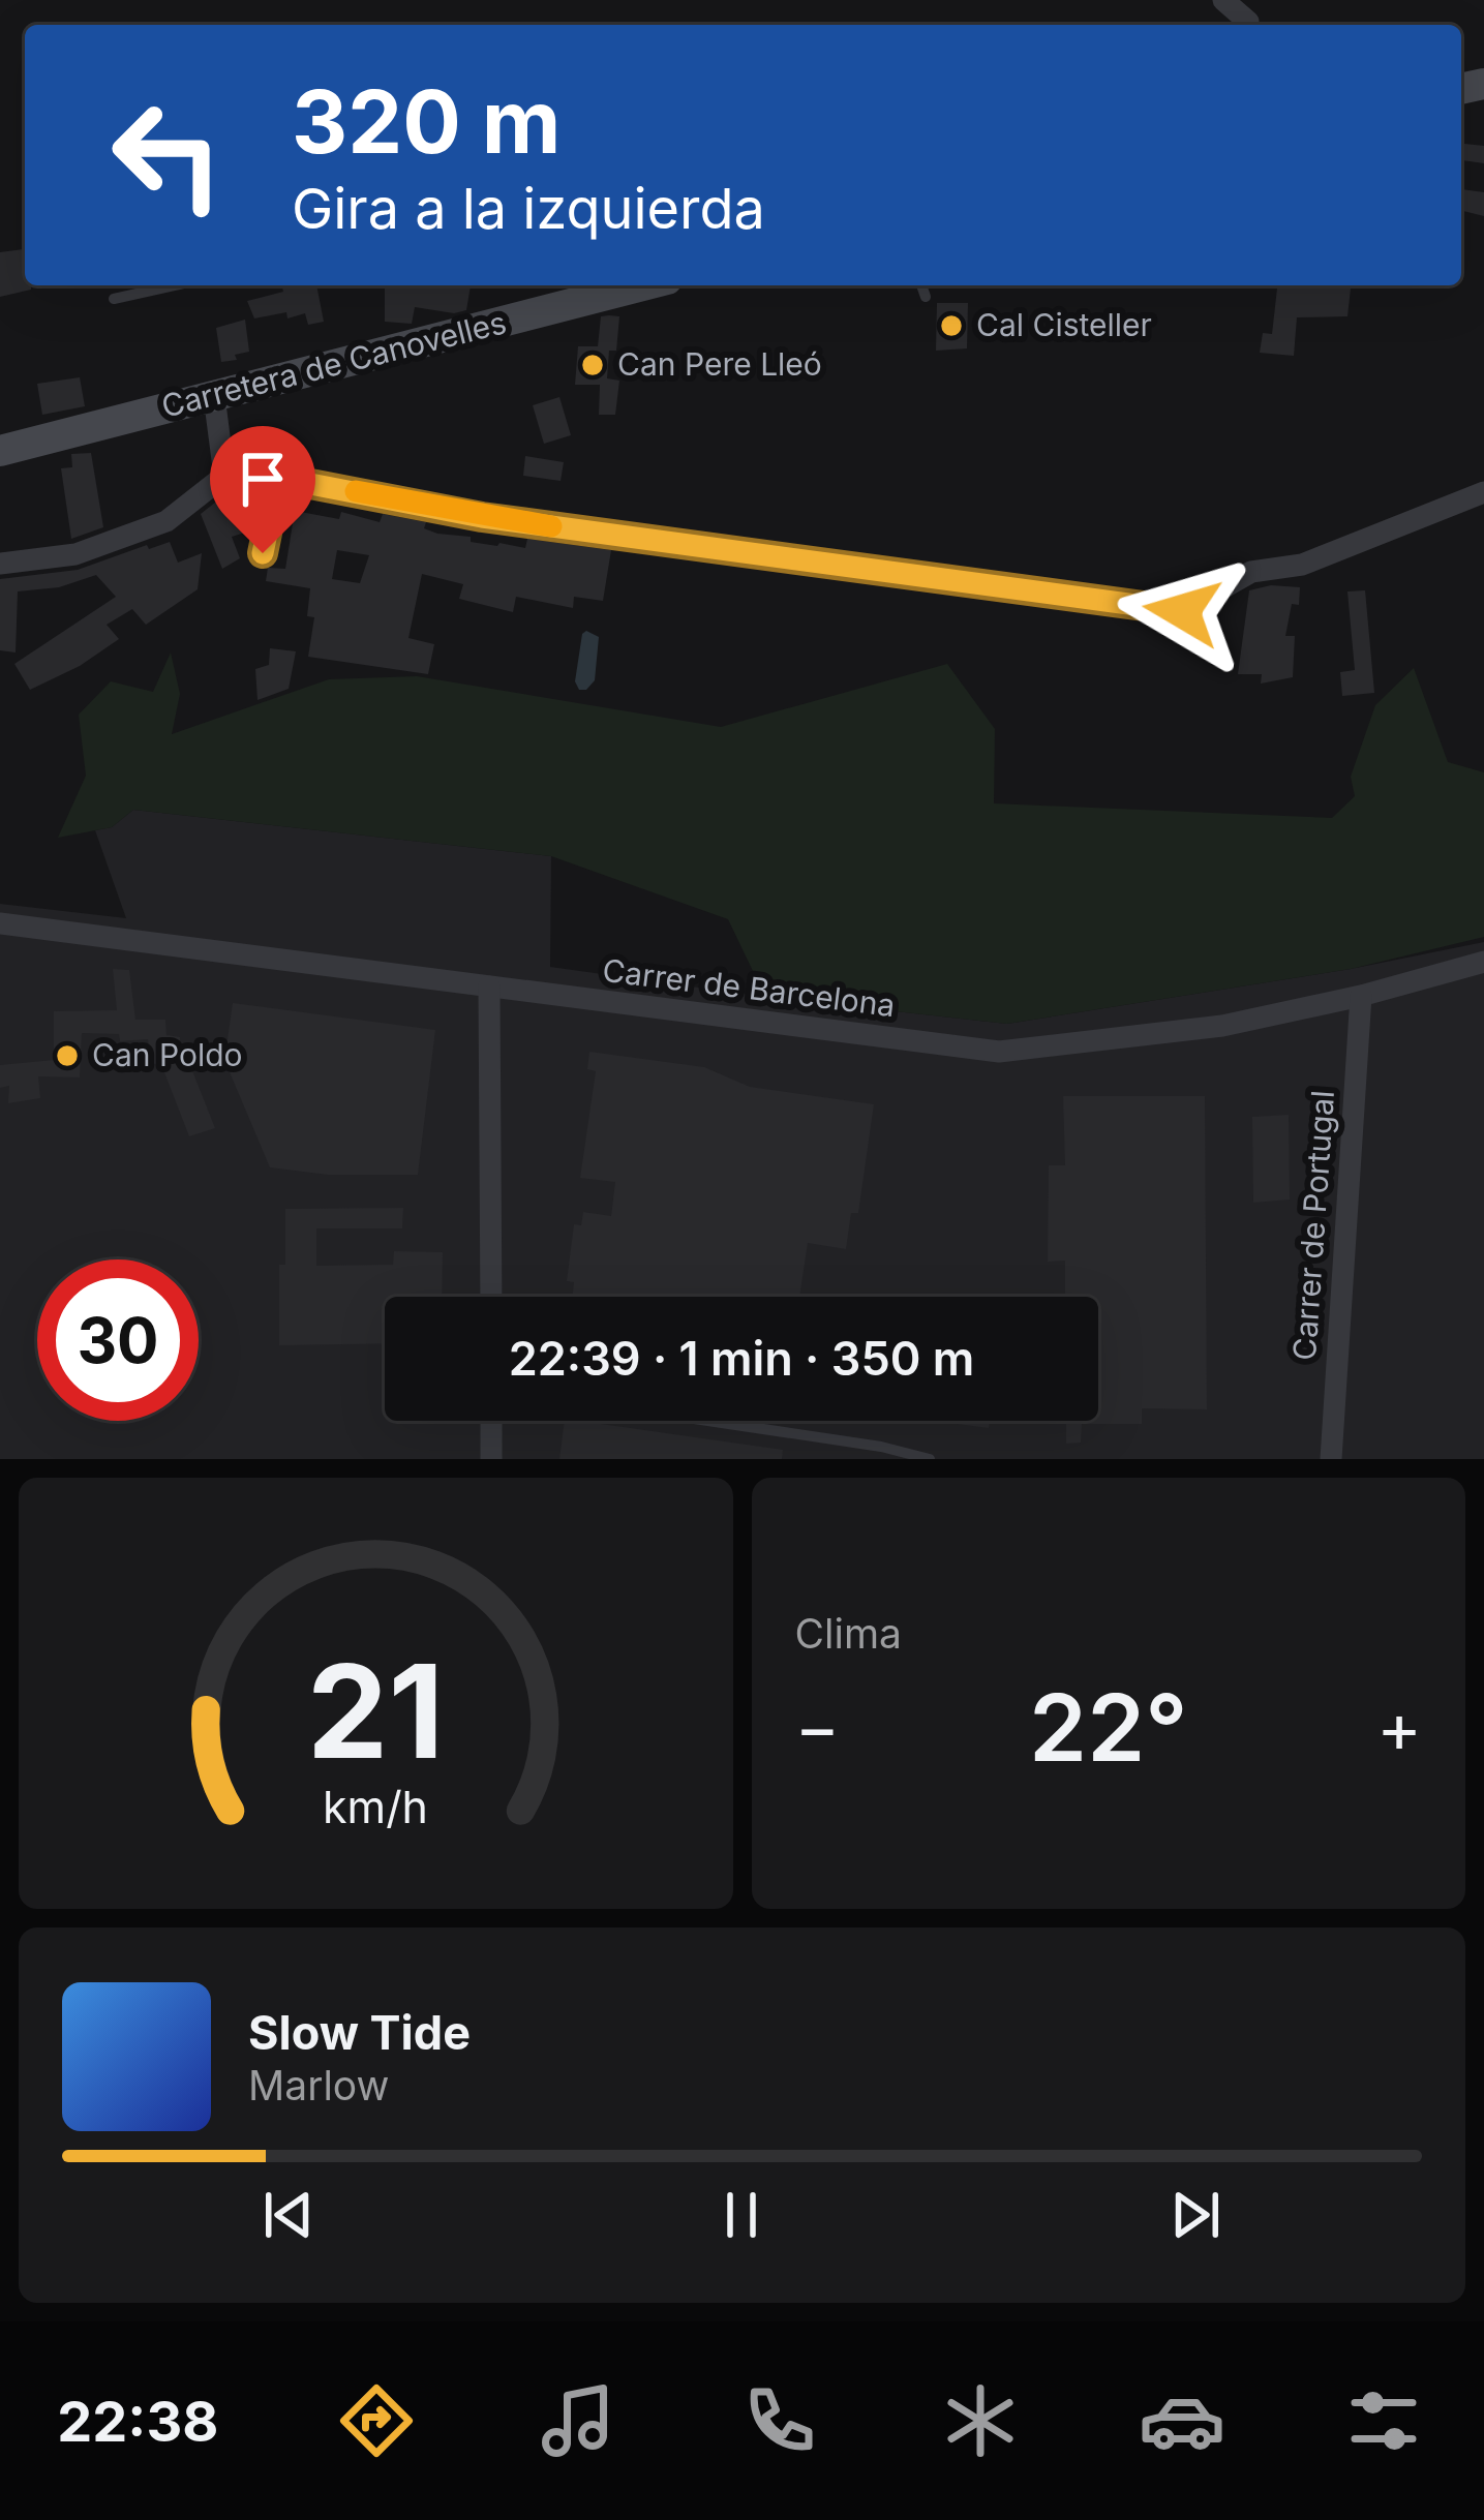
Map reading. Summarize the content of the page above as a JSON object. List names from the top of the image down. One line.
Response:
{"streets":{"street":["Carretera de Canovelles","Carrer de Barcelona","Carrer de Portugal"]},"crossings":[["Carrer de Barcelona","Carrer de Portugal"]],"places":["Cal Cisteller","Can Pere Lleó","Can Poldo"],"page":{"turn":["320 m","Gira a la izquierda"],"limit":"30","trip":"22:39 · 1 min · 350 m","tile":"Clima","heat":["−","22°","+"],"song":["Slow Tide","Marlow"],"tabs":"22:38","gauge":["21","km/h"]}}
